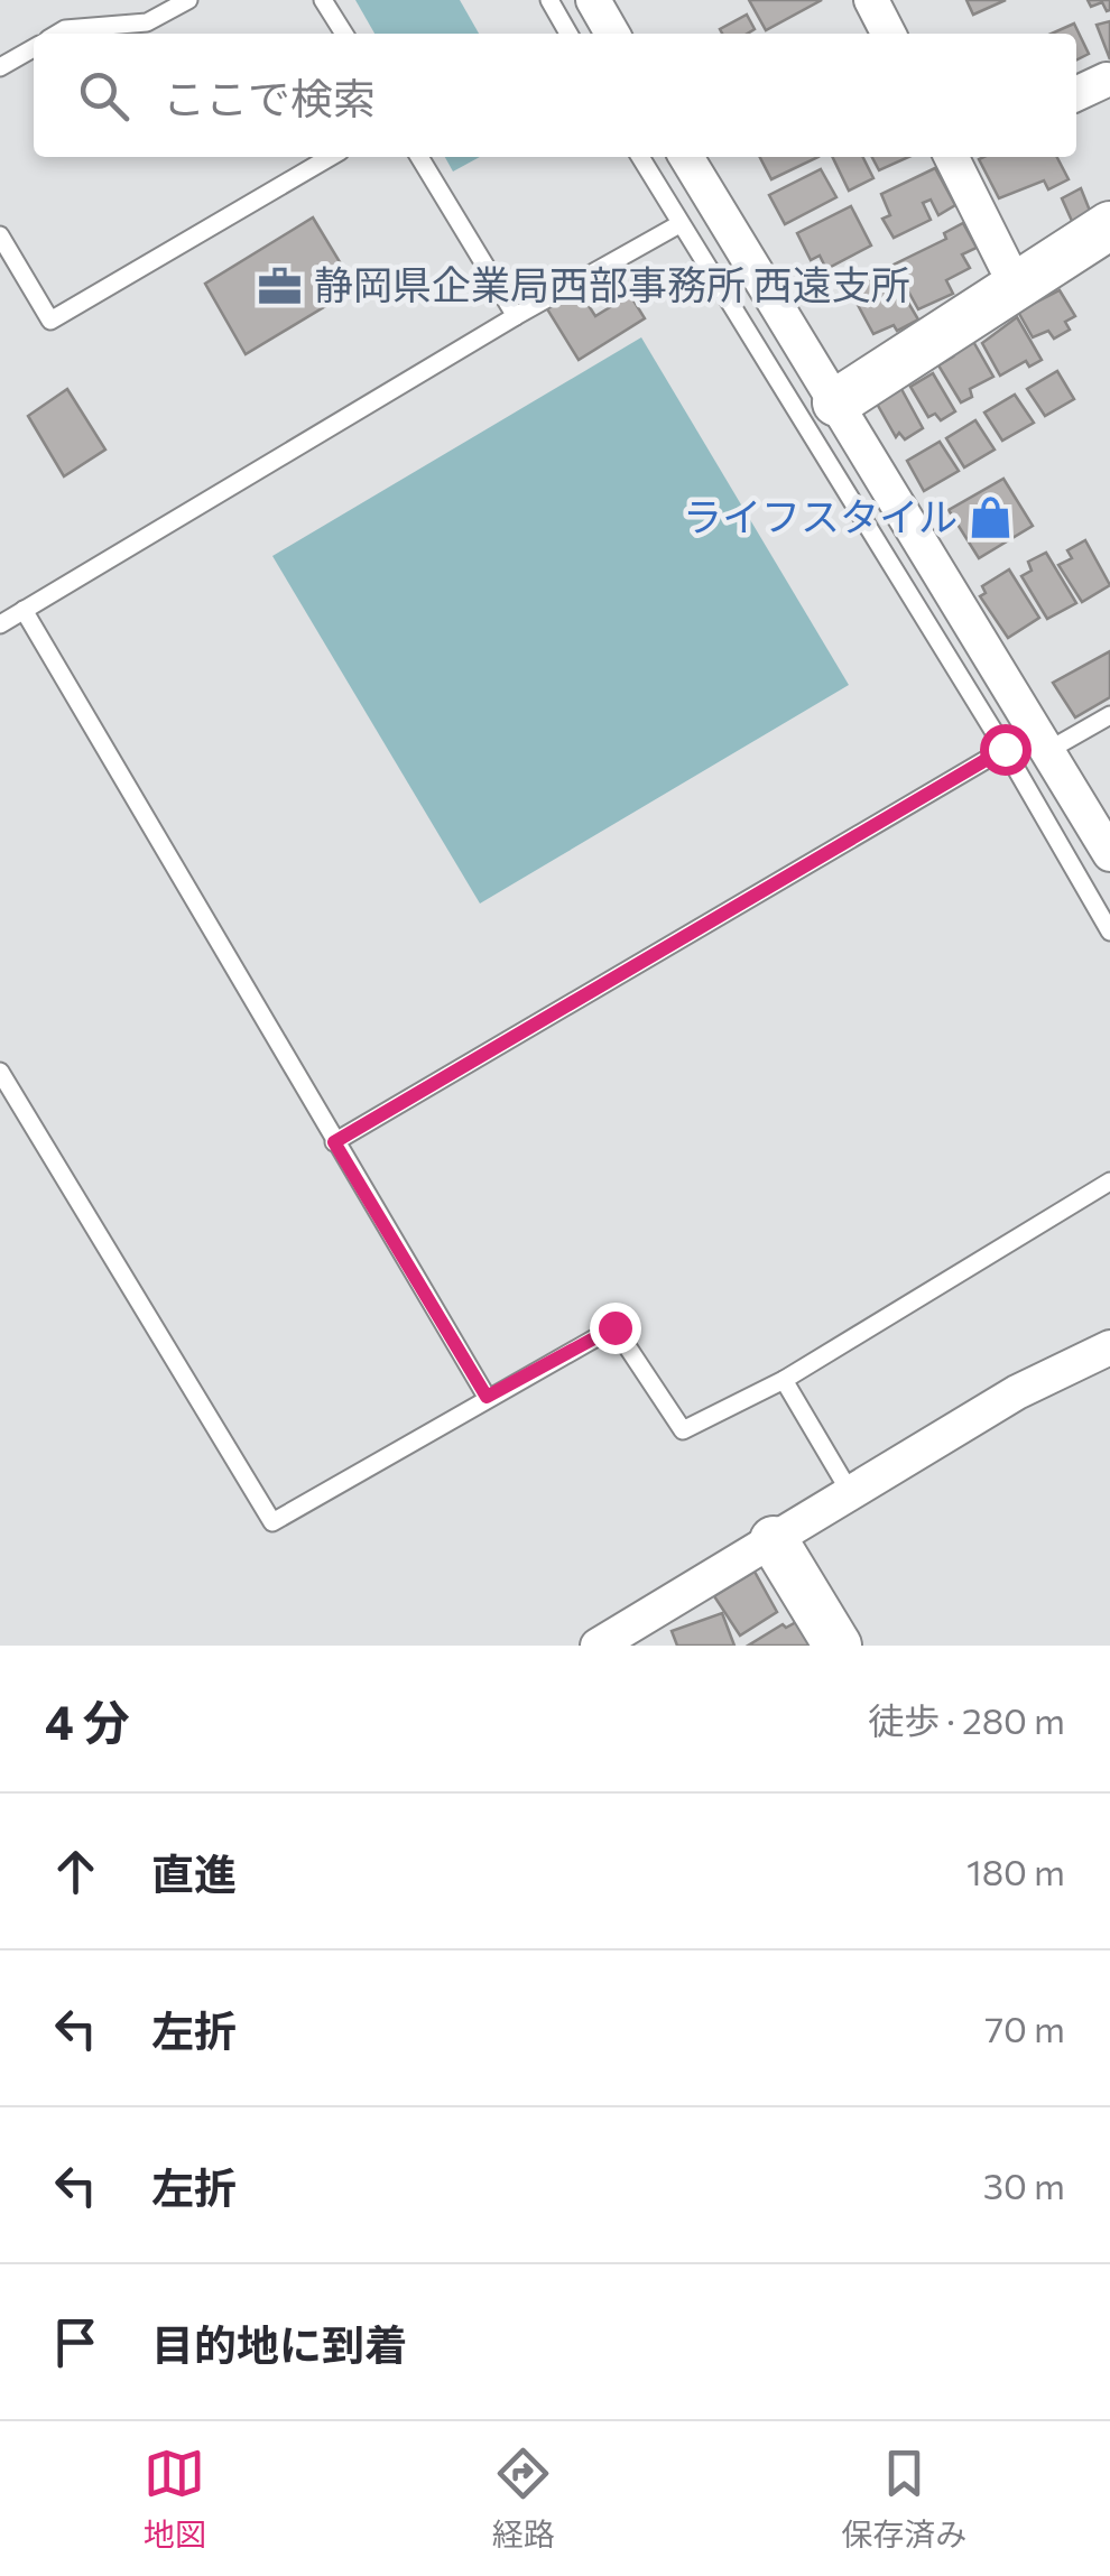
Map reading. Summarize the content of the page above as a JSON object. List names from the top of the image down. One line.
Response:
{"places":{"office":["静岡県企業局西部事務所 西遠支所"],"shop":["ライフスタイル"]},"page":{"search":"ここで検索","heading":["4 分","徒歩 · 280 m"],"list":[["直進","180 m"],["左折","70 m"],["左折","30 m"],"目的地に到着"],"nav":["地図","経路","保存済み"]}}
